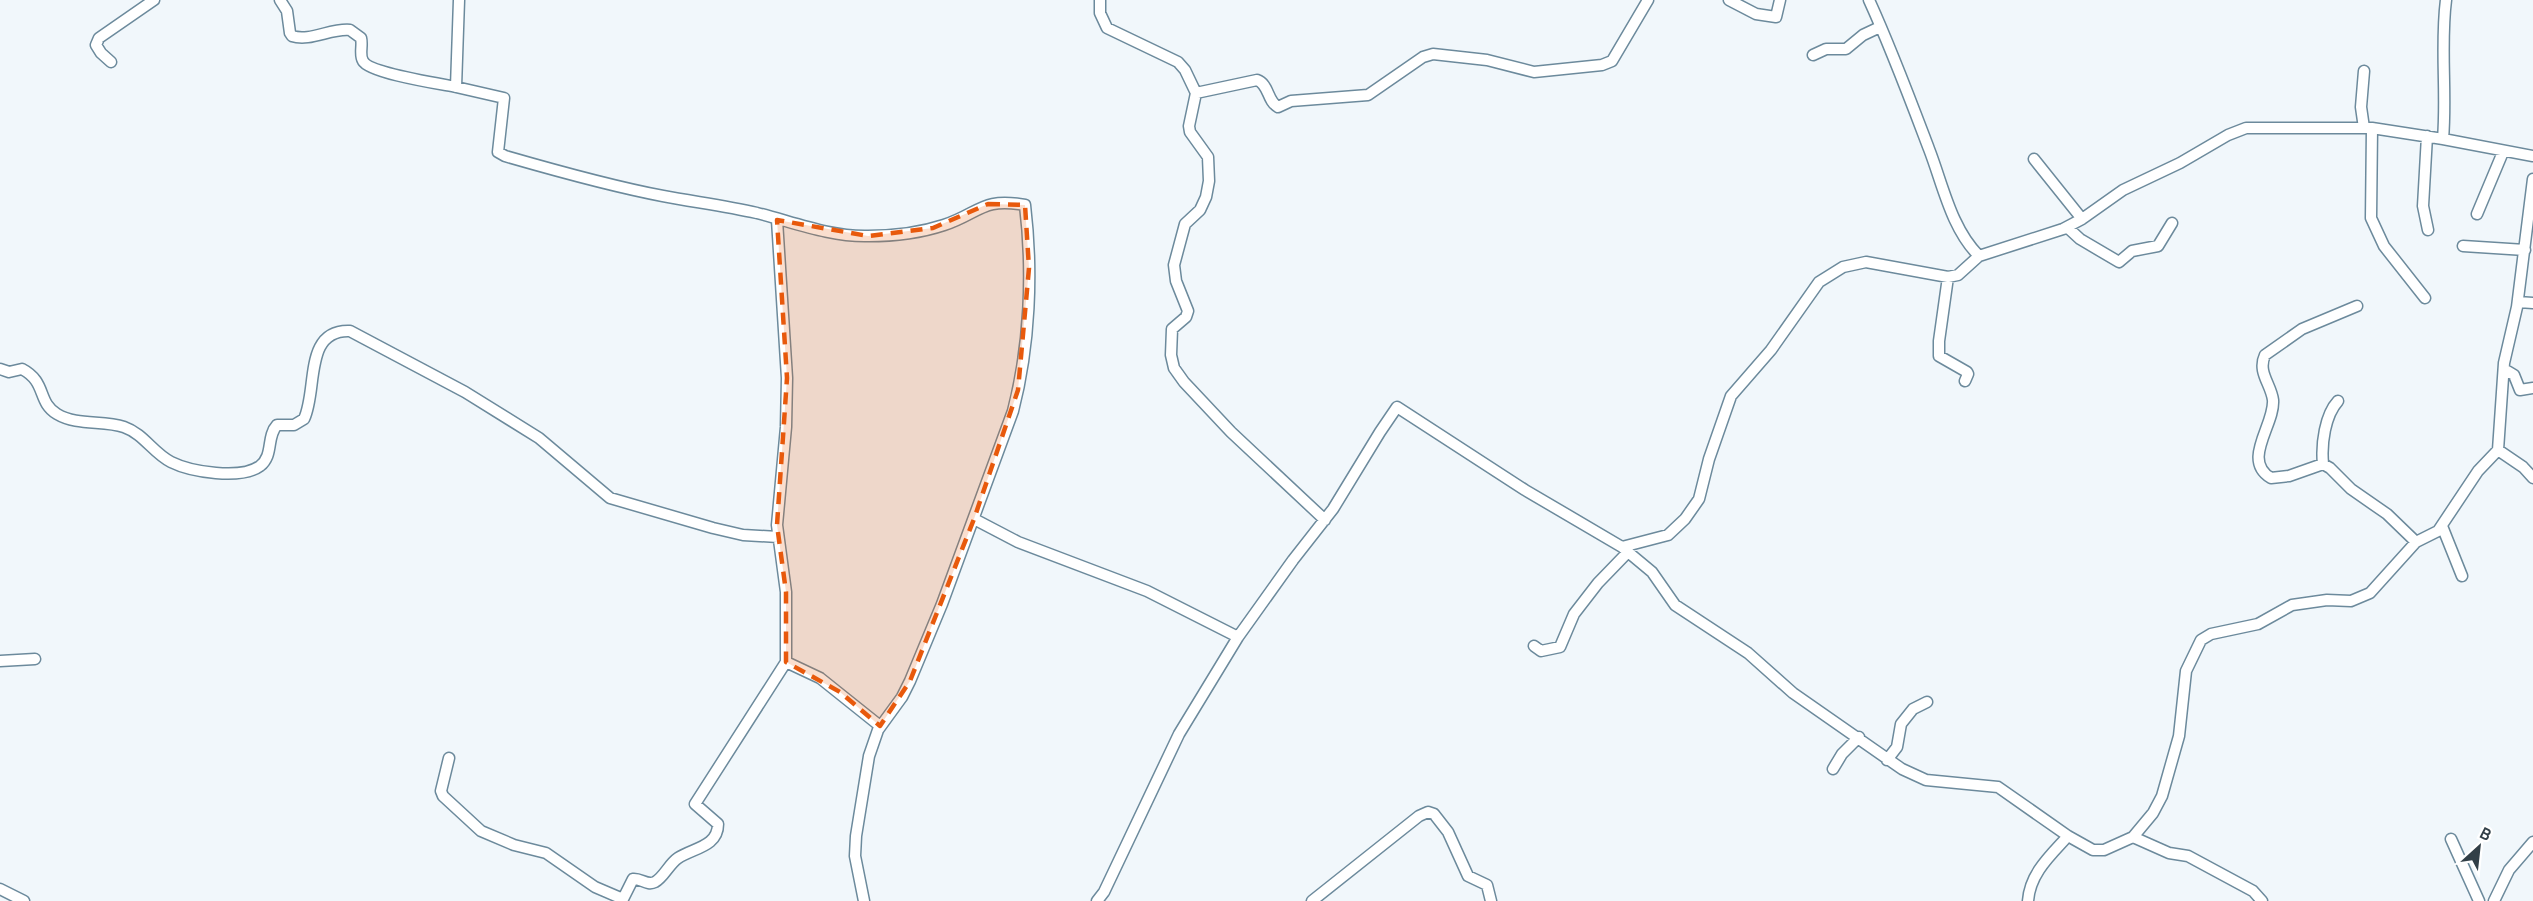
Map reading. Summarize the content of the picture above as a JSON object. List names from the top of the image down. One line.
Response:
{"north":"top right"}
